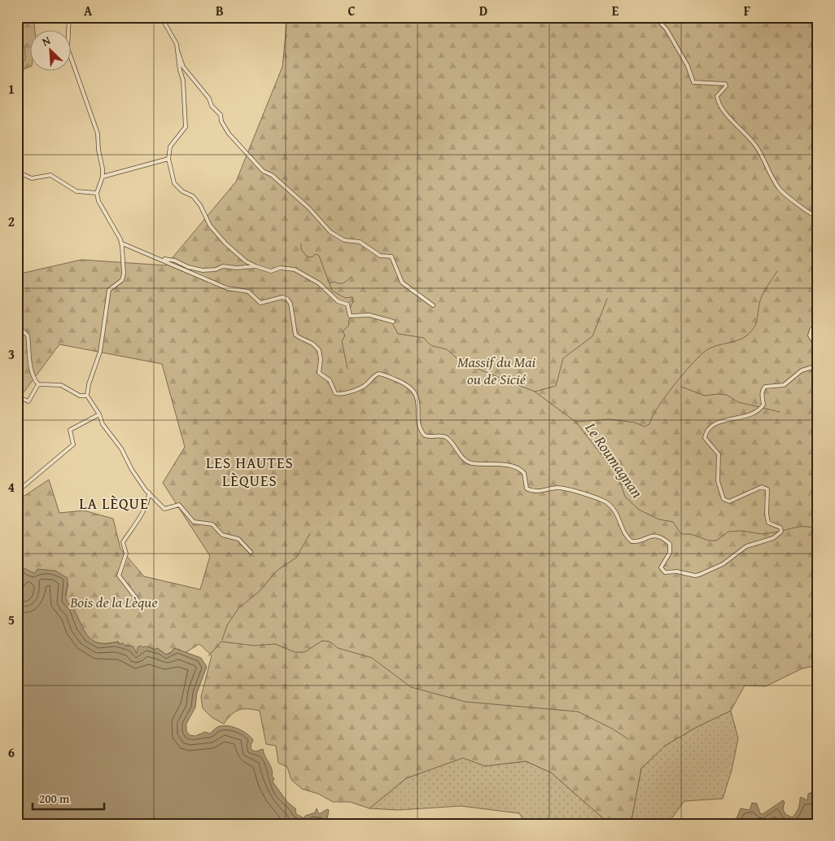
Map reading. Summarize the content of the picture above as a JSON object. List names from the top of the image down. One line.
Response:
{"districts":["LES HAUTES LÈQUES","LA LÈQUE"],"water":["Le Roumagnan"],"parks":["Massif du Mai ou de Sicié","Bois de la Lèque"],"scale_bar":"200 m","north":"top left","grid":{"columns":["A","B","C","D","E","F"],"rows":["1","2","3","4","5","6"]}}
